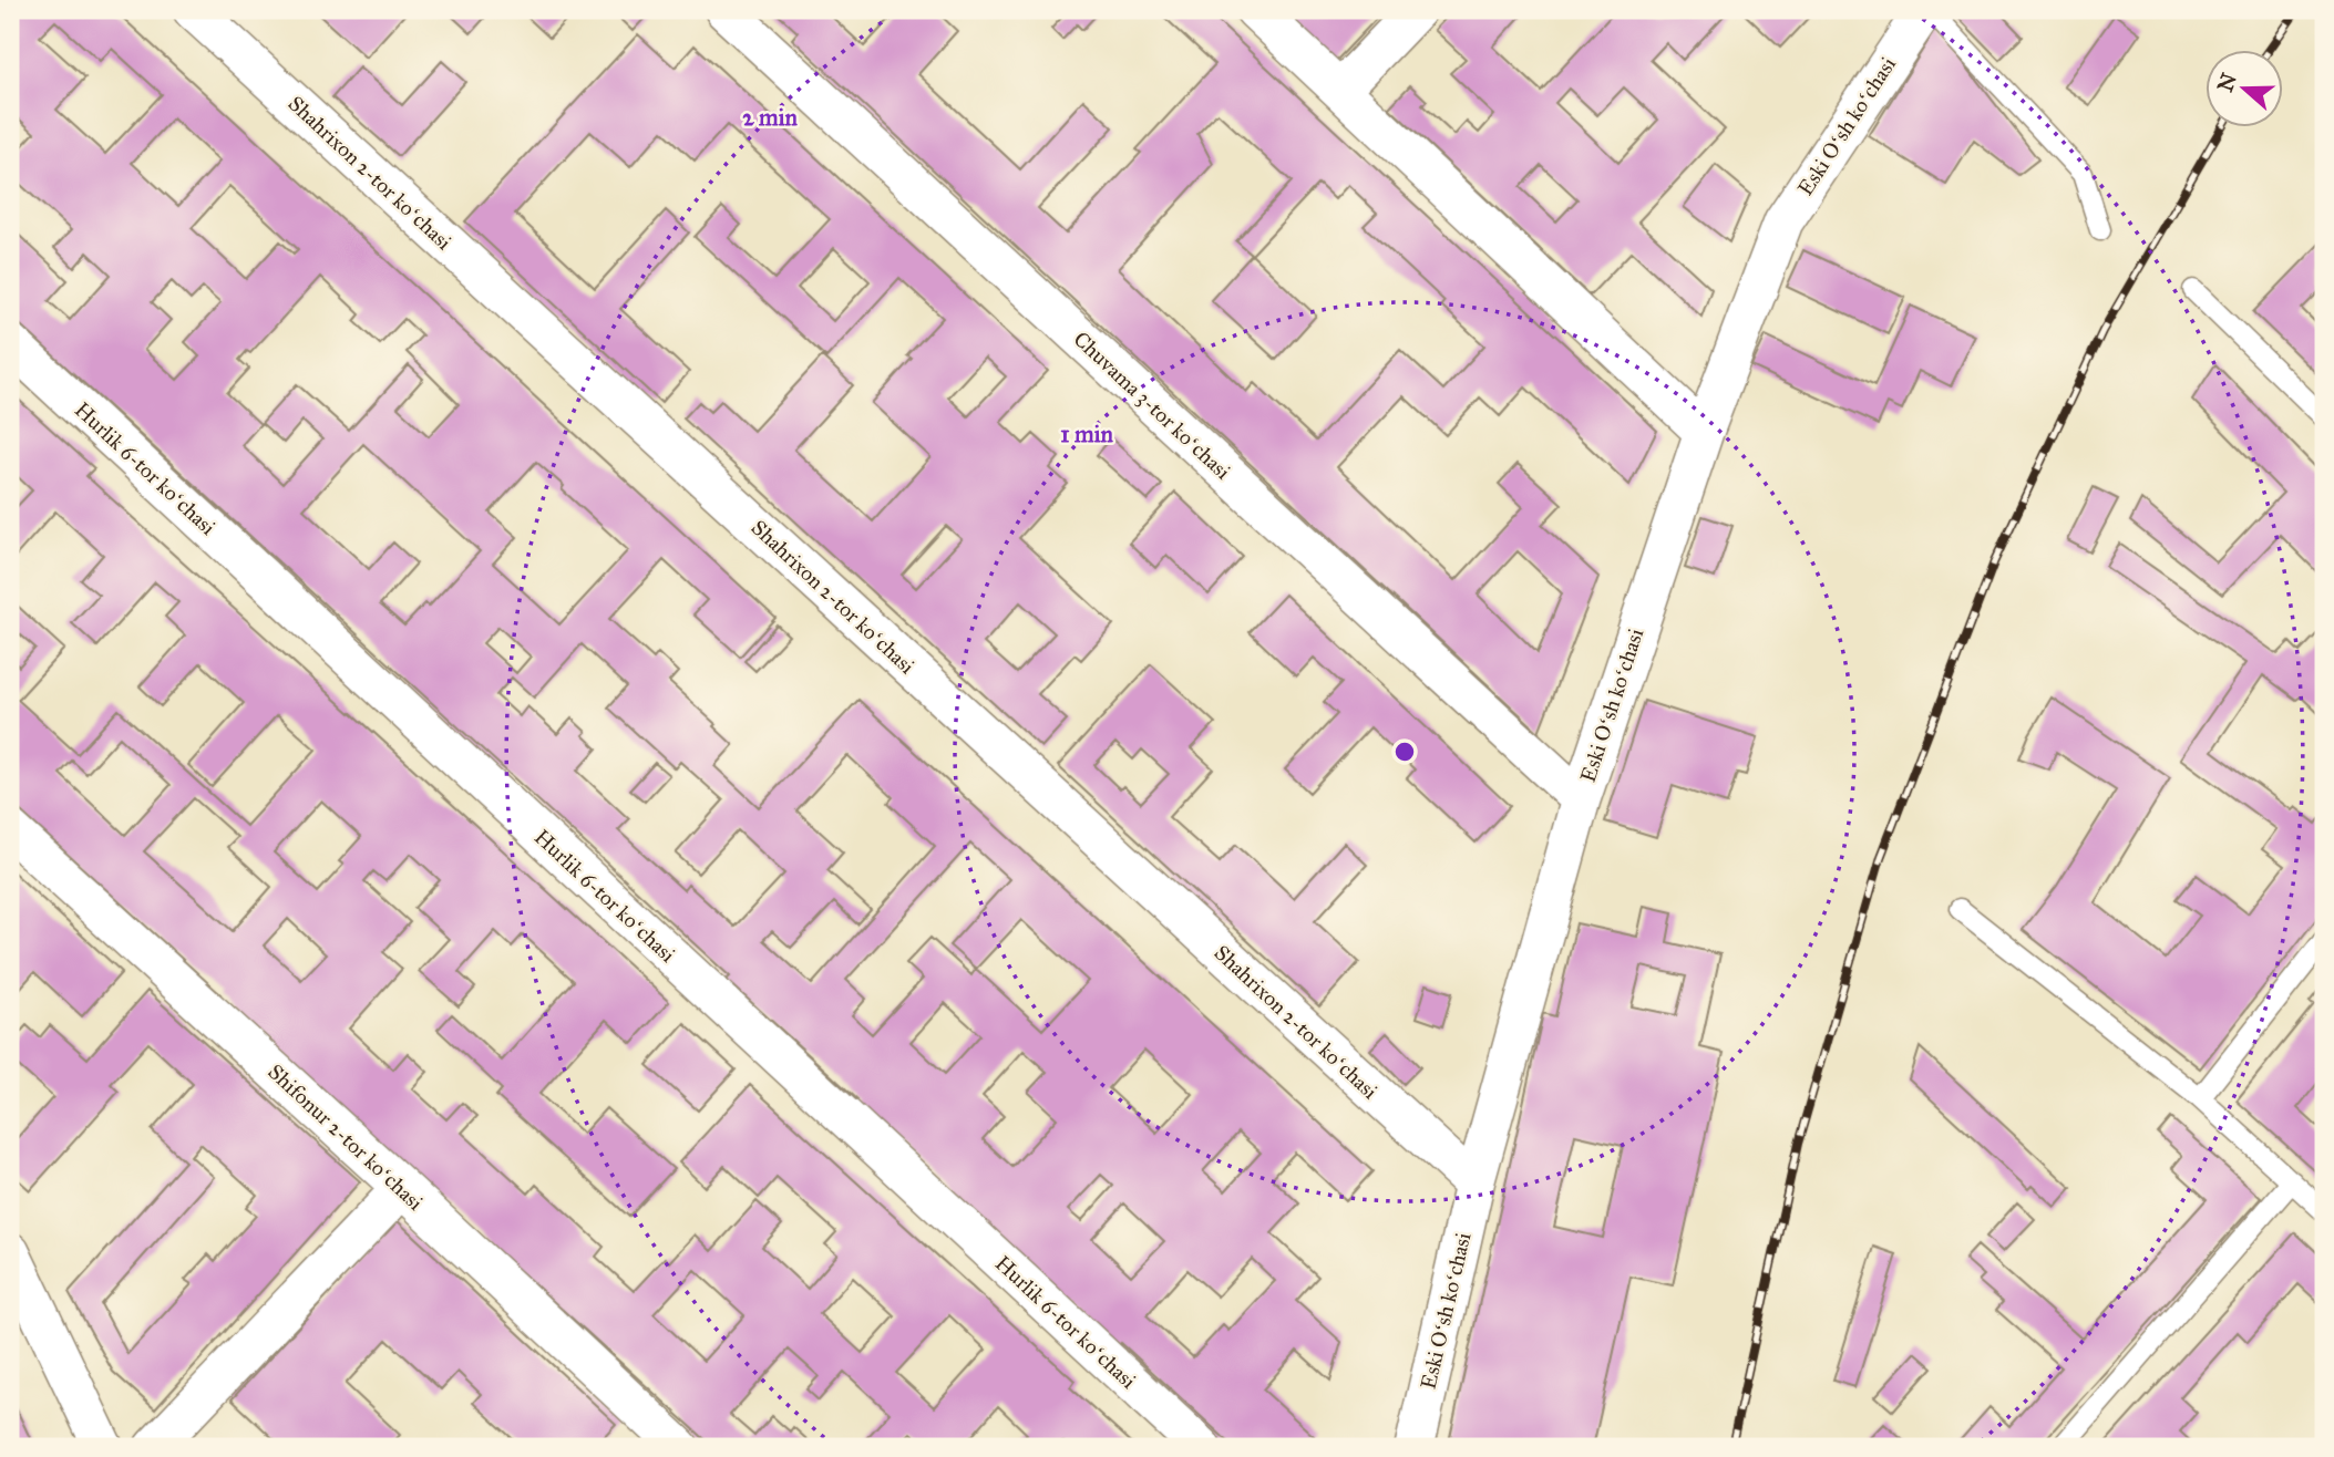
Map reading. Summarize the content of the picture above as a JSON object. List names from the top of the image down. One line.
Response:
{"streets":{"street":["Eski Oʻsh koʻchasi","Shahrixon 2-tor koʻchasi","Chuvama 3-tor koʻchasi","Hurlik 6-tor koʻchasi","Shifonur 2-tor koʻchasi"]},"crossings":[["Eski Oʻsh koʻchasi","Shahrixon 2-tor koʻchasi"],["Eski Oʻsh koʻchasi","Chuvama 3-tor koʻchasi"]],"north":"left","rings":["2 min","1 min"]}
